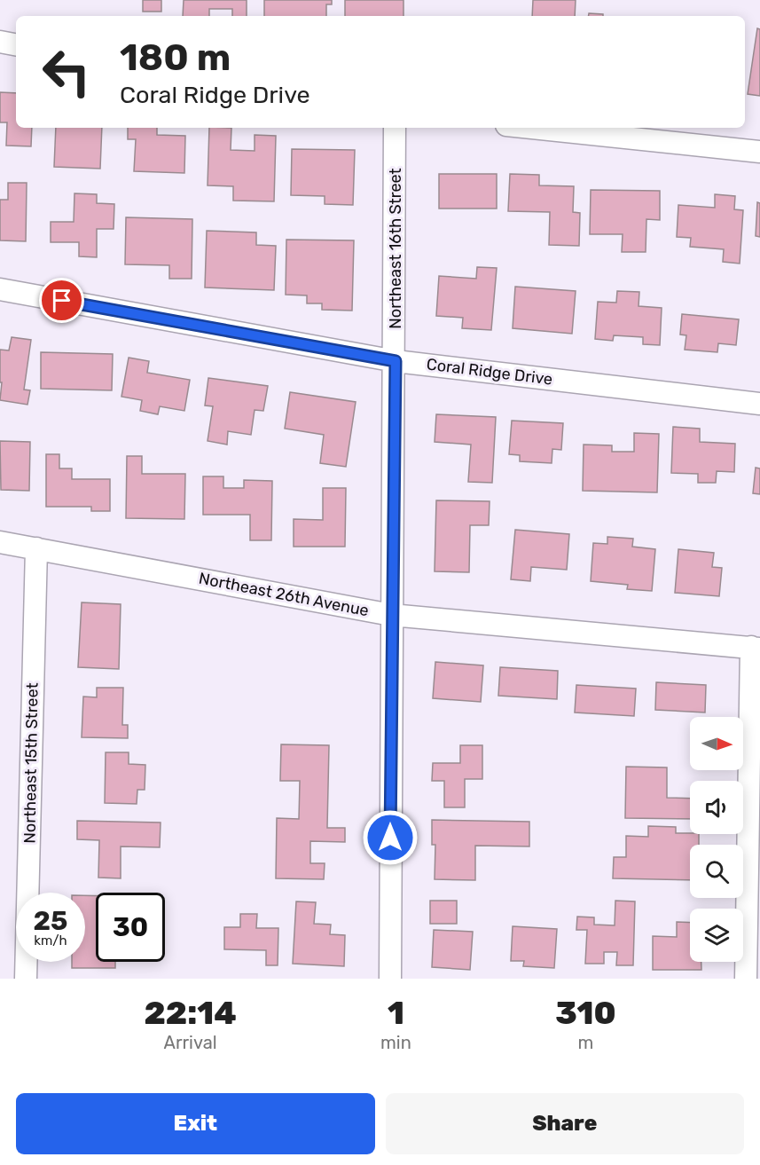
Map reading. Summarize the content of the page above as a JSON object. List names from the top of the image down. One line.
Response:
{"streets":{"street":["Northeast 16th Street","Coral Ridge Drive","Northeast 26th Avenue","Northeast 15th Street"]},"crossings":[["Northeast 16th Street","Coral Ridge Drive"],["Northeast 16th Street","Northeast 26th Avenue"],["Northeast 26th Avenue","Northeast 15th Street"]],"north":"right","page":{"turn":["180 m","Coral Ridge Drive"],"speed":"25 km/h","limit":"30","eta":["22:14","Arrival","1","min","310","m"],"buttons":["Exit","Share"]}}
